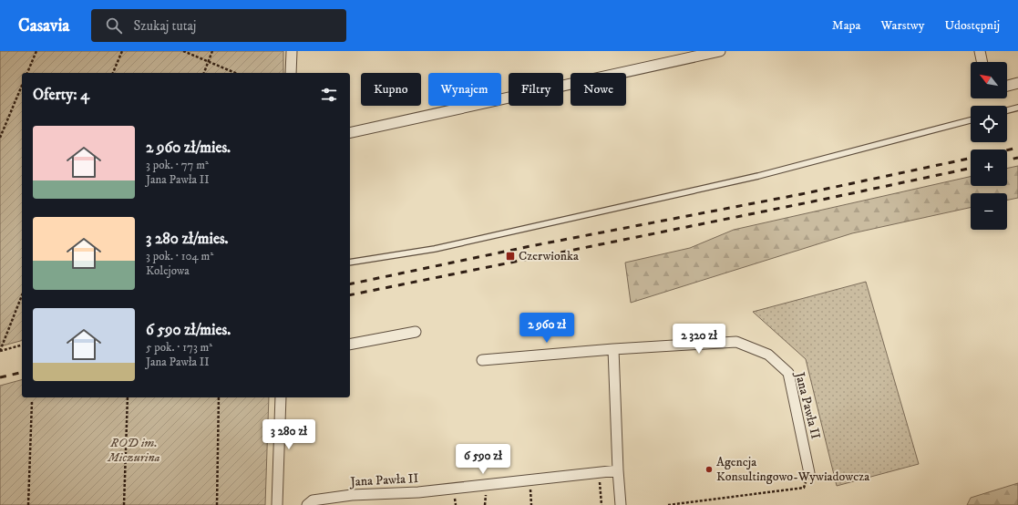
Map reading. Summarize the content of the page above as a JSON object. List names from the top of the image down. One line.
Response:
{"streets":{"street":["Jana Pawła II"]},"parks":["ROD im. Miczurina"],"places":{"transit":["Czerwionka"],"other":["Agencja Konsultingowo-Wywiadowcza"]},"north":"top left","page":{"header":"Casavia","search":"Szukaj tutaj","nav":["Mapa","Warstwy","Udostępnij"],"map_buttons":["+","−"],"chip":["Kupno","Wynajem","Filtry","Nowe"],"heading":"Oferty: 4","list":[{"name":"2 960 zł/mies.","note":"3 pok. · 77 m² · Jana Pawła II"},{"name":"3 280 zł/mies.","note":"3 pok. · 104 m² · Kolejowa"},{"name":"6 590 zł/mies.","note":"5 pok. · 173 m² · Jana Pawła II"}],"price":["2 960 zł","2 320 zł","3 280 zł","6 590 zł"]}}
